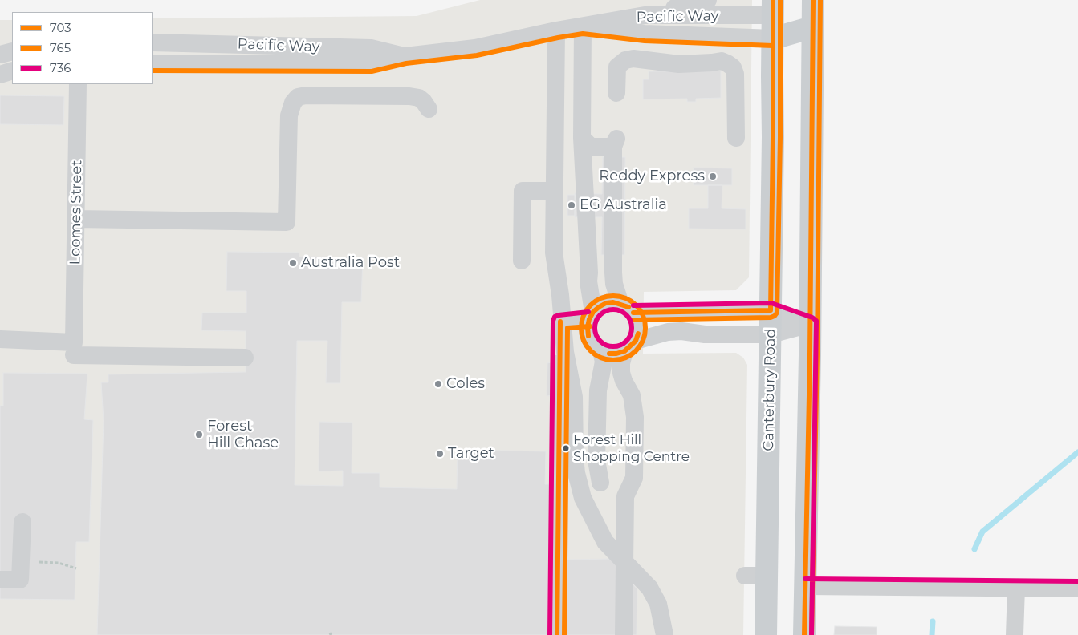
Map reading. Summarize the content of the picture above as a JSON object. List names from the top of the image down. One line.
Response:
{"streets":{"main road":["Canterbury Road"],"street":["Pacific Way","Loomes Street"]},"crossings":[["Pacific Way","Canterbury Road"]],"places":["Reddy Express","EG Australia","Australia Post","Coles","Forest Hill Chase","Forest Hill Shopping Centre","Target"],"lines":["transit line 703","transit line 765","transit line 736"],"legend":["703","765","736"]}
